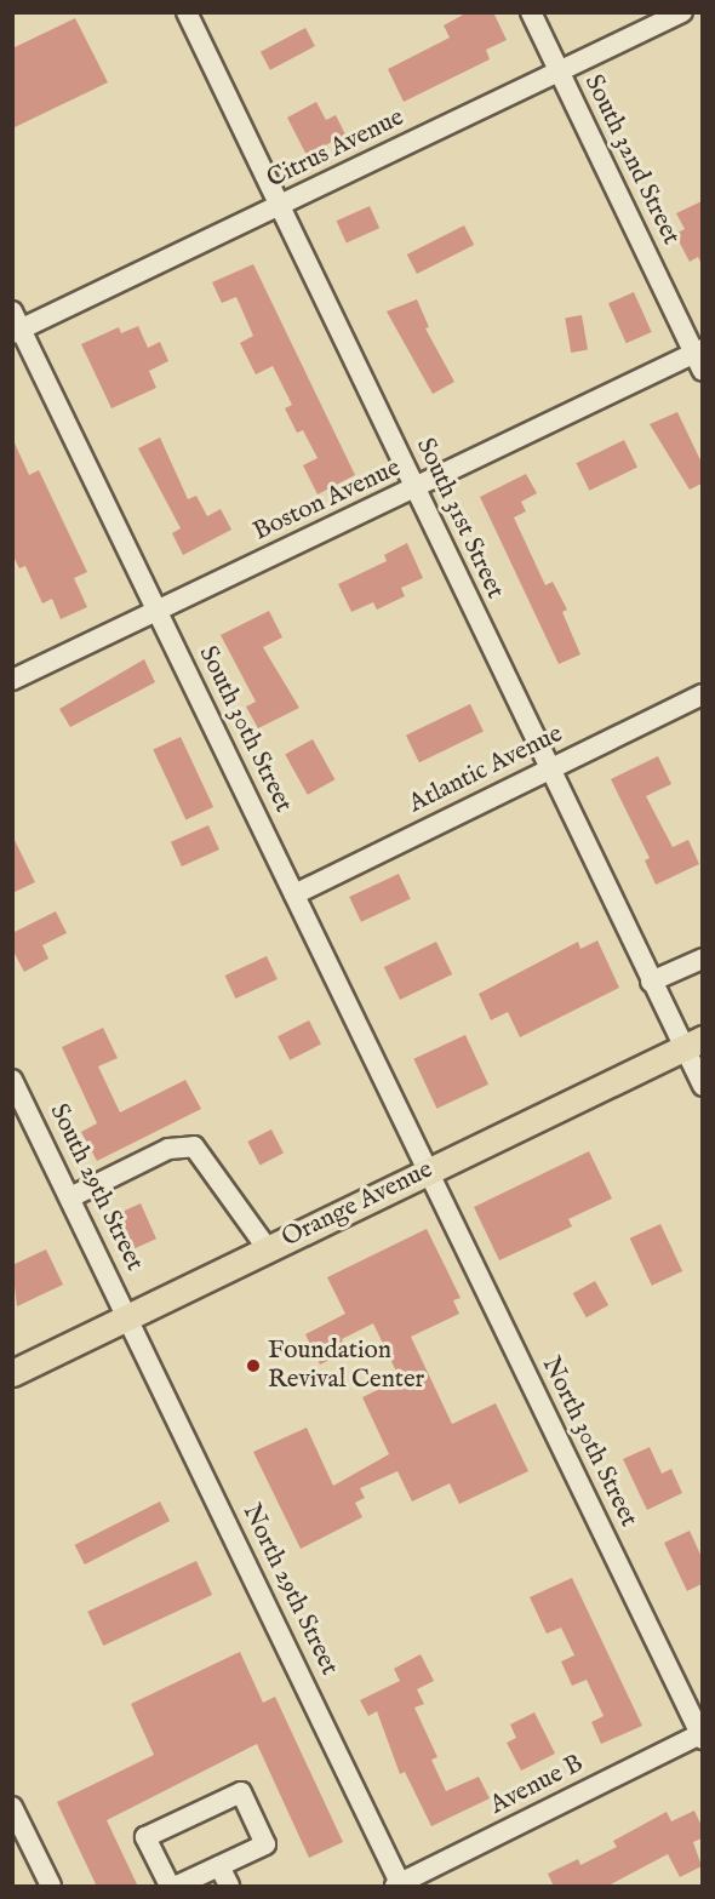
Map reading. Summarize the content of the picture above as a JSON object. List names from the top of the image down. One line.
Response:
{"streets":{"main road":["Orange Avenue"],"street":["Citrus Avenue","South 32nd Street","Boston Avenue","South 31st Street","South 30th Street","Atlantic Avenue","South 29th Street","North 30th Street","North 29th Street","Avenue B"]},"crossings":[["Citrus Avenue","South 32nd Street"],["Citrus Avenue","South 31st Street"],["Citrus Avenue","South 30th Street"],["South 32nd Street","Boston Avenue"],["Boston Avenue","South 31st Street"],["Boston Avenue","South 30th Street"],["South 31st Street","Atlantic Avenue"],["South 31st Street","Orange Avenue"],["South 30th Street","Atlantic Avenue"],["South 30th Street","Orange Avenue"],["South 30th Street","North 30th Street"],["South 29th Street","Orange Avenue"],["South 29th Street","North 29th Street"],["Orange Avenue","North 30th Street"],["Orange Avenue","North 29th Street"],["North 30th Street","Avenue B"],["North 29th Street","Avenue B"]],"places":["Foundation Revival Center"]}
